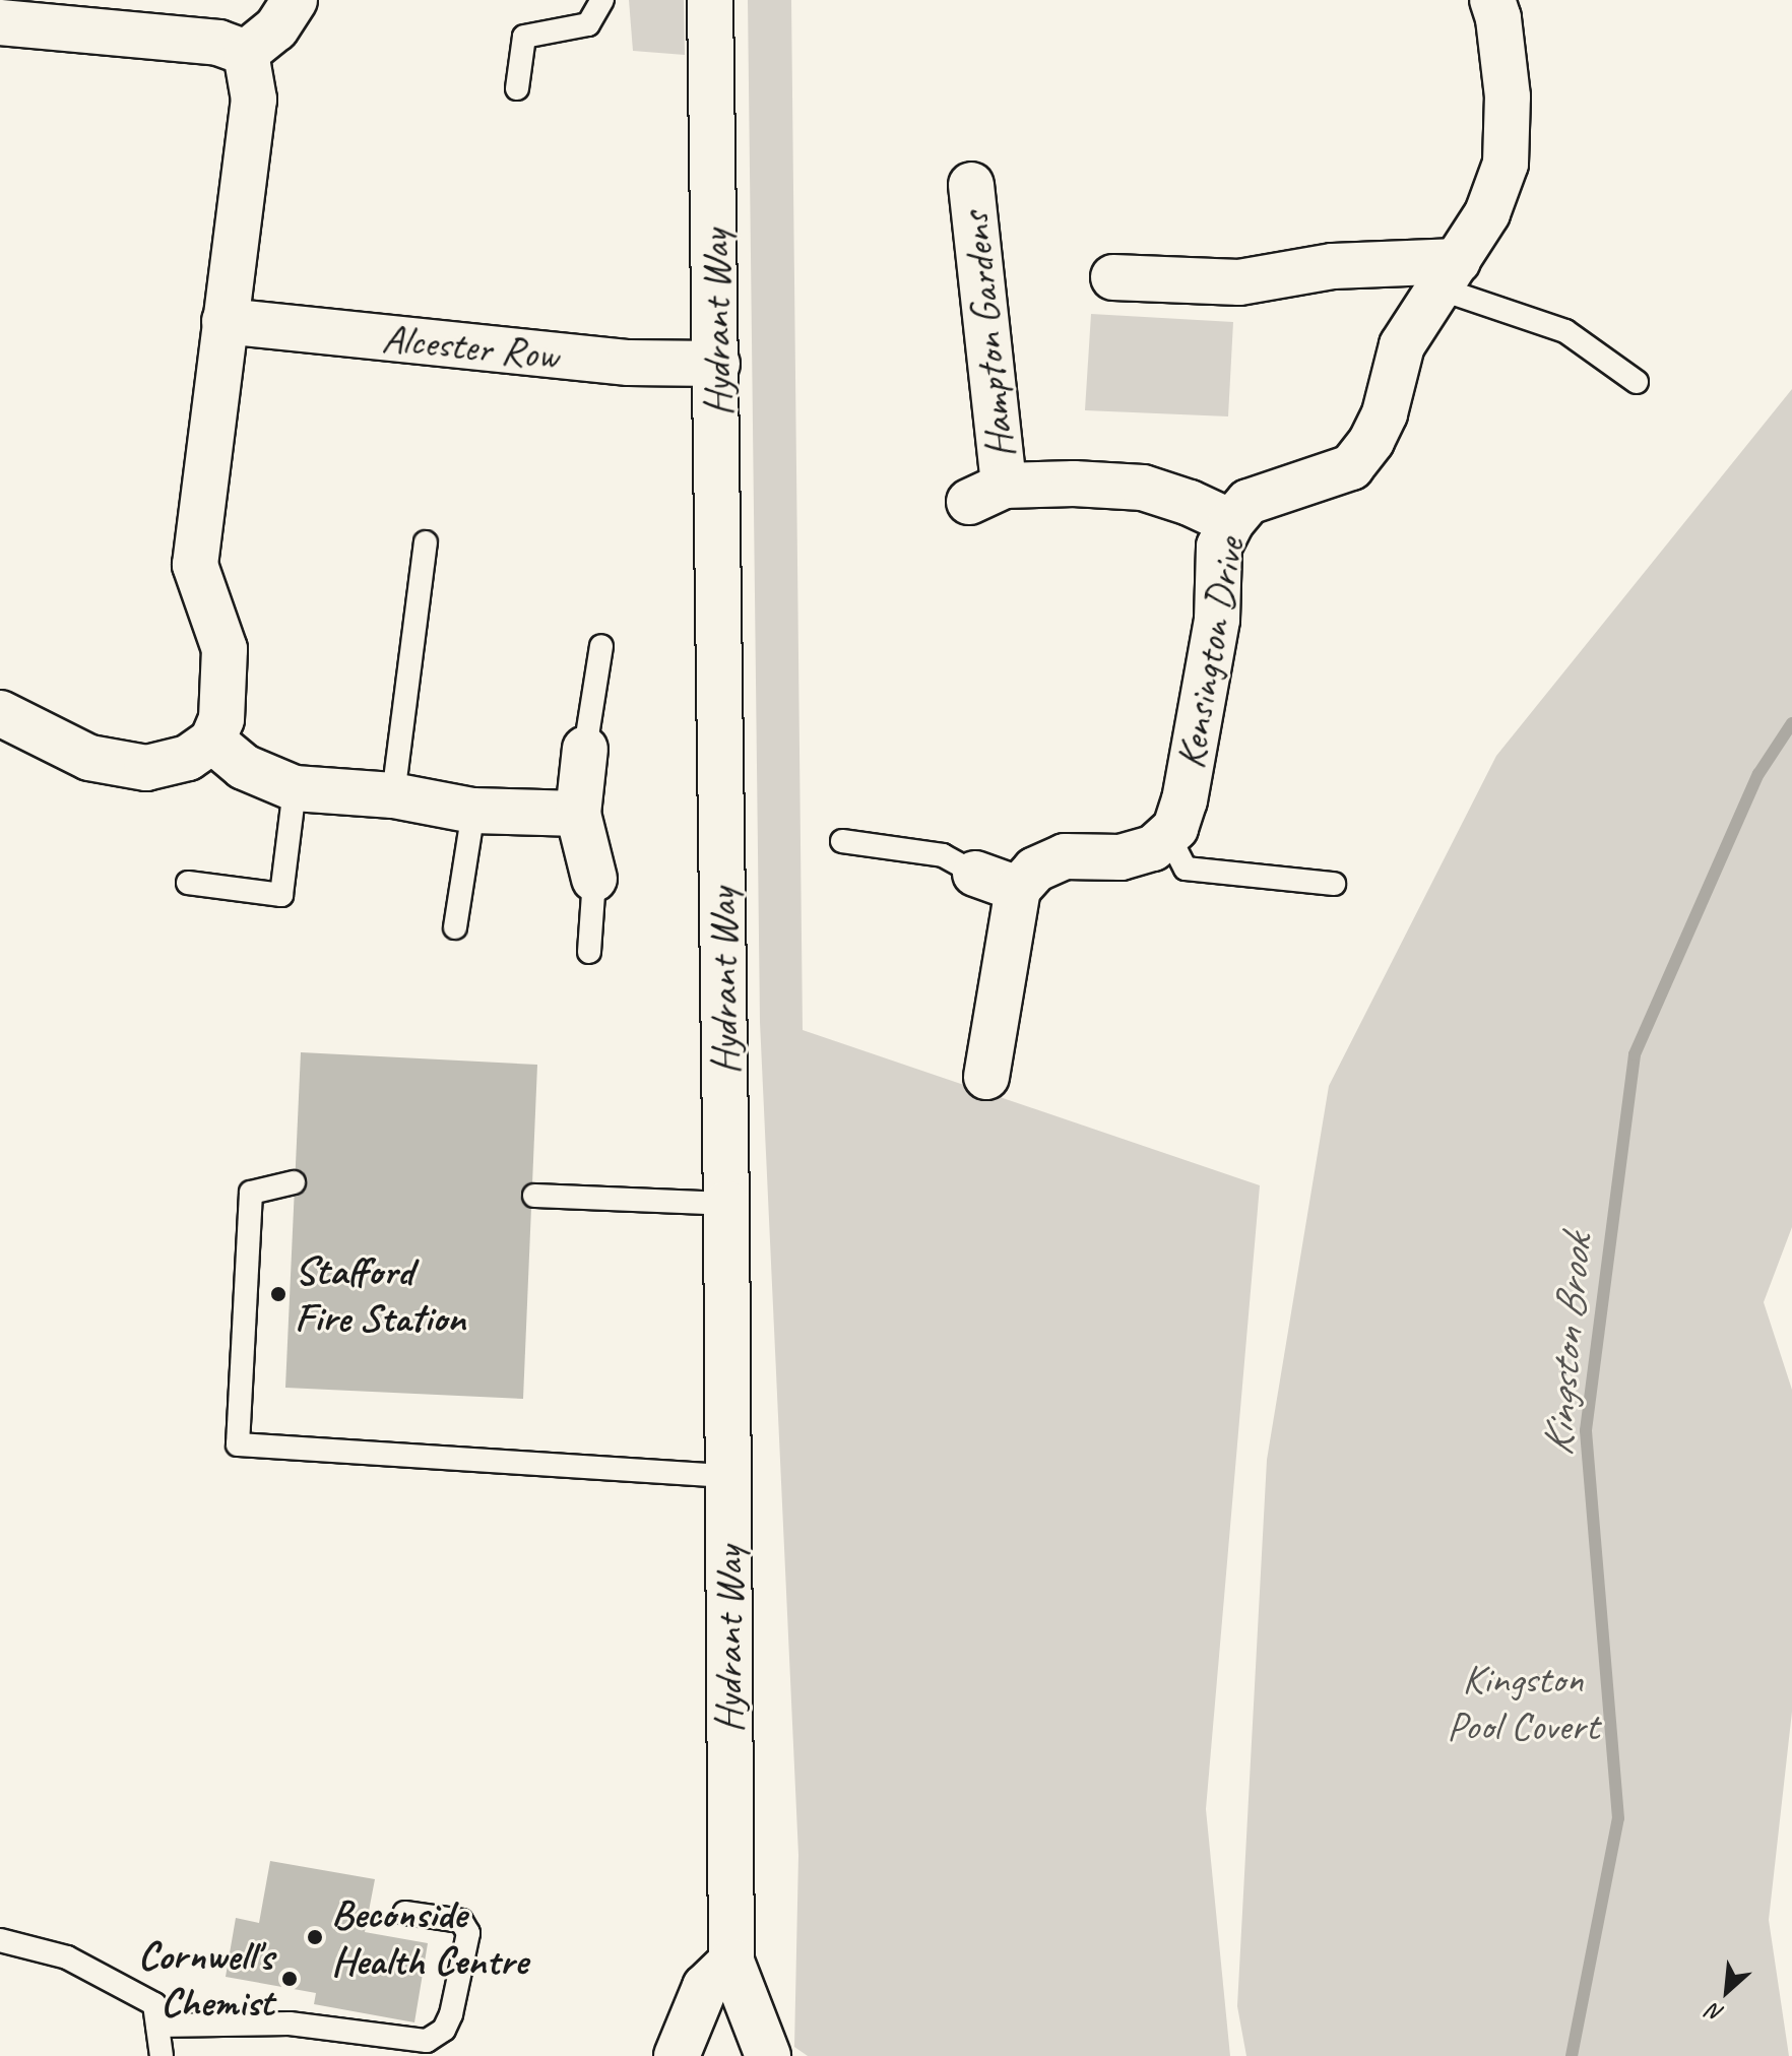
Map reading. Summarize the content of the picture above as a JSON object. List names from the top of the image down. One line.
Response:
{"streets":{"street":["Hydrant Way","Hampton Gardens","Alcester Row","Kensington Drive"]},"crossings":[["Hydrant Way","Alcester Row"],["Hampton Gardens","Kensington Drive"]],"water":["Kingston Brook"],"parks":["Kingston Pool Covert"],"places":["Stafford Fire Station","Beconside Health Centre","Cornwell's Chemist"],"north":"bottom left"}
